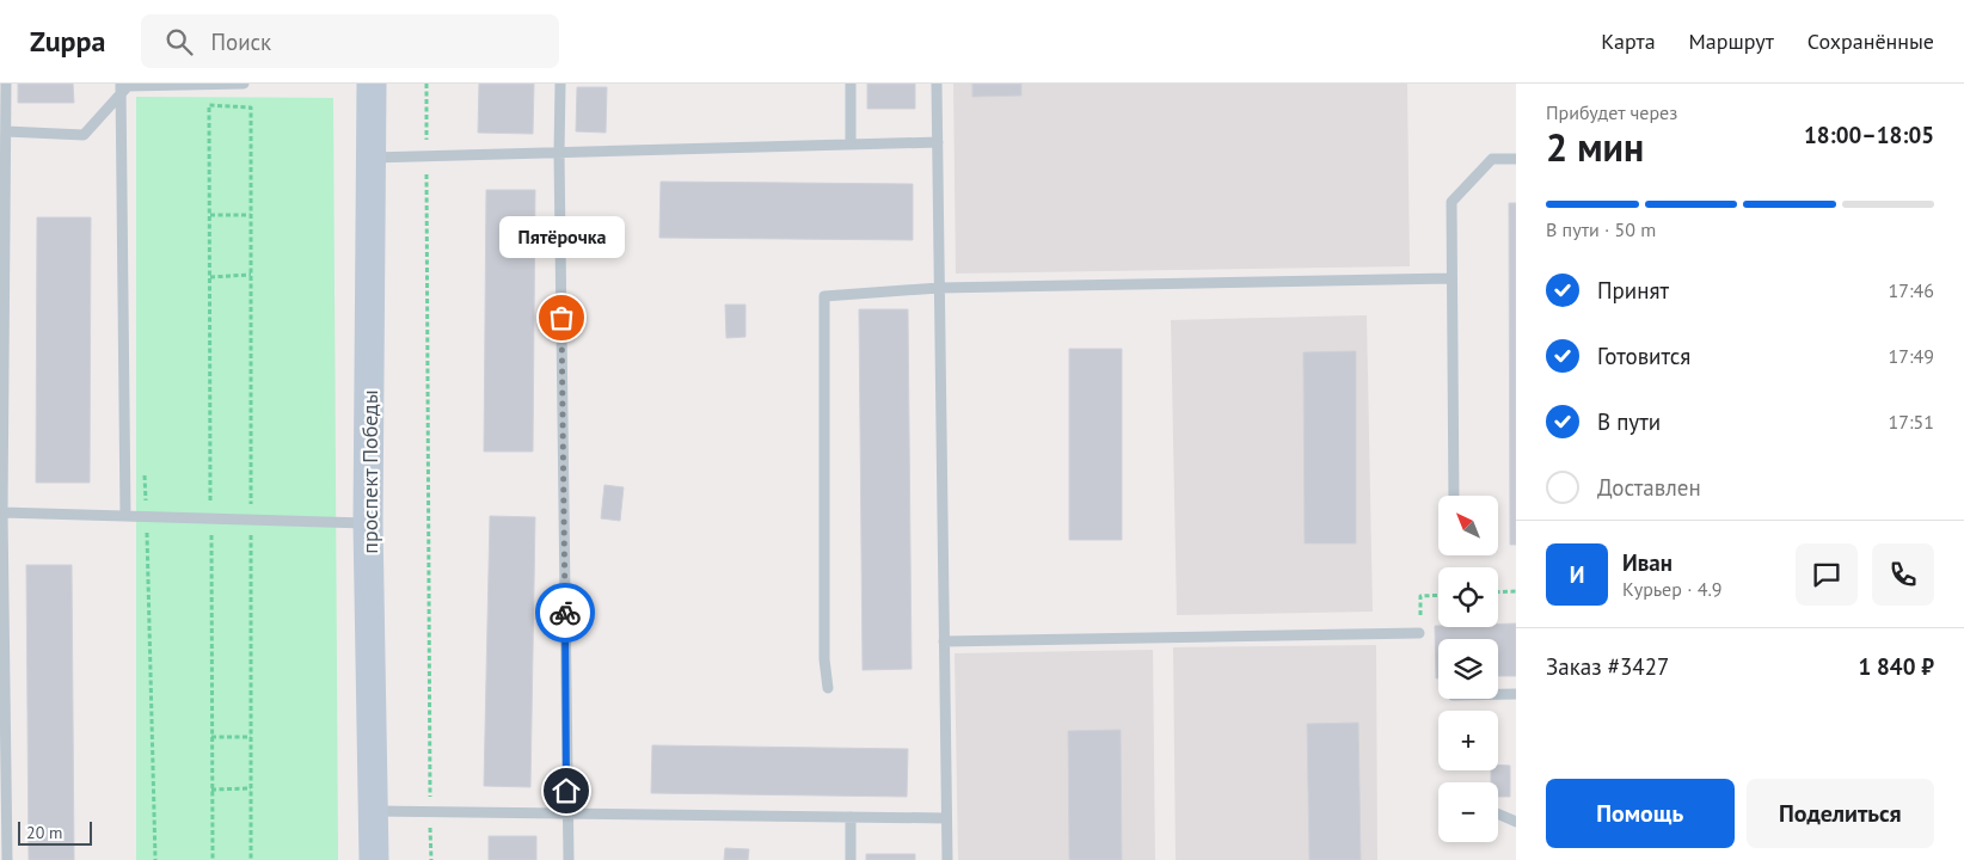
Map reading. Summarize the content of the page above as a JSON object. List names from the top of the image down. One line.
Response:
{"streets":{"main road":["проспект Победы"]},"places":["Пятёрочка"],"scale_bar":"20 m","north":"top left","page":{"header":"Zuppa","search":"Поиск","nav":["Карта","Маршрут","Сохранённые"],"heading":["2 мин","Прибудет через","18:00–18:05"],"panel":["Иван","Курьер · 4.9","Заказ #3427","1 840 ₽"],"bar":"В пути · 50 m","bubble":"Пятёрочка","list":[["Принят","17:46"],["Готовится","17:49"],["В пути","17:51"],"Доставлен"],"map_buttons":["+","−"],"round":"И","buttons":["Помощь","Поделиться"],"scale":"20 m"}}
